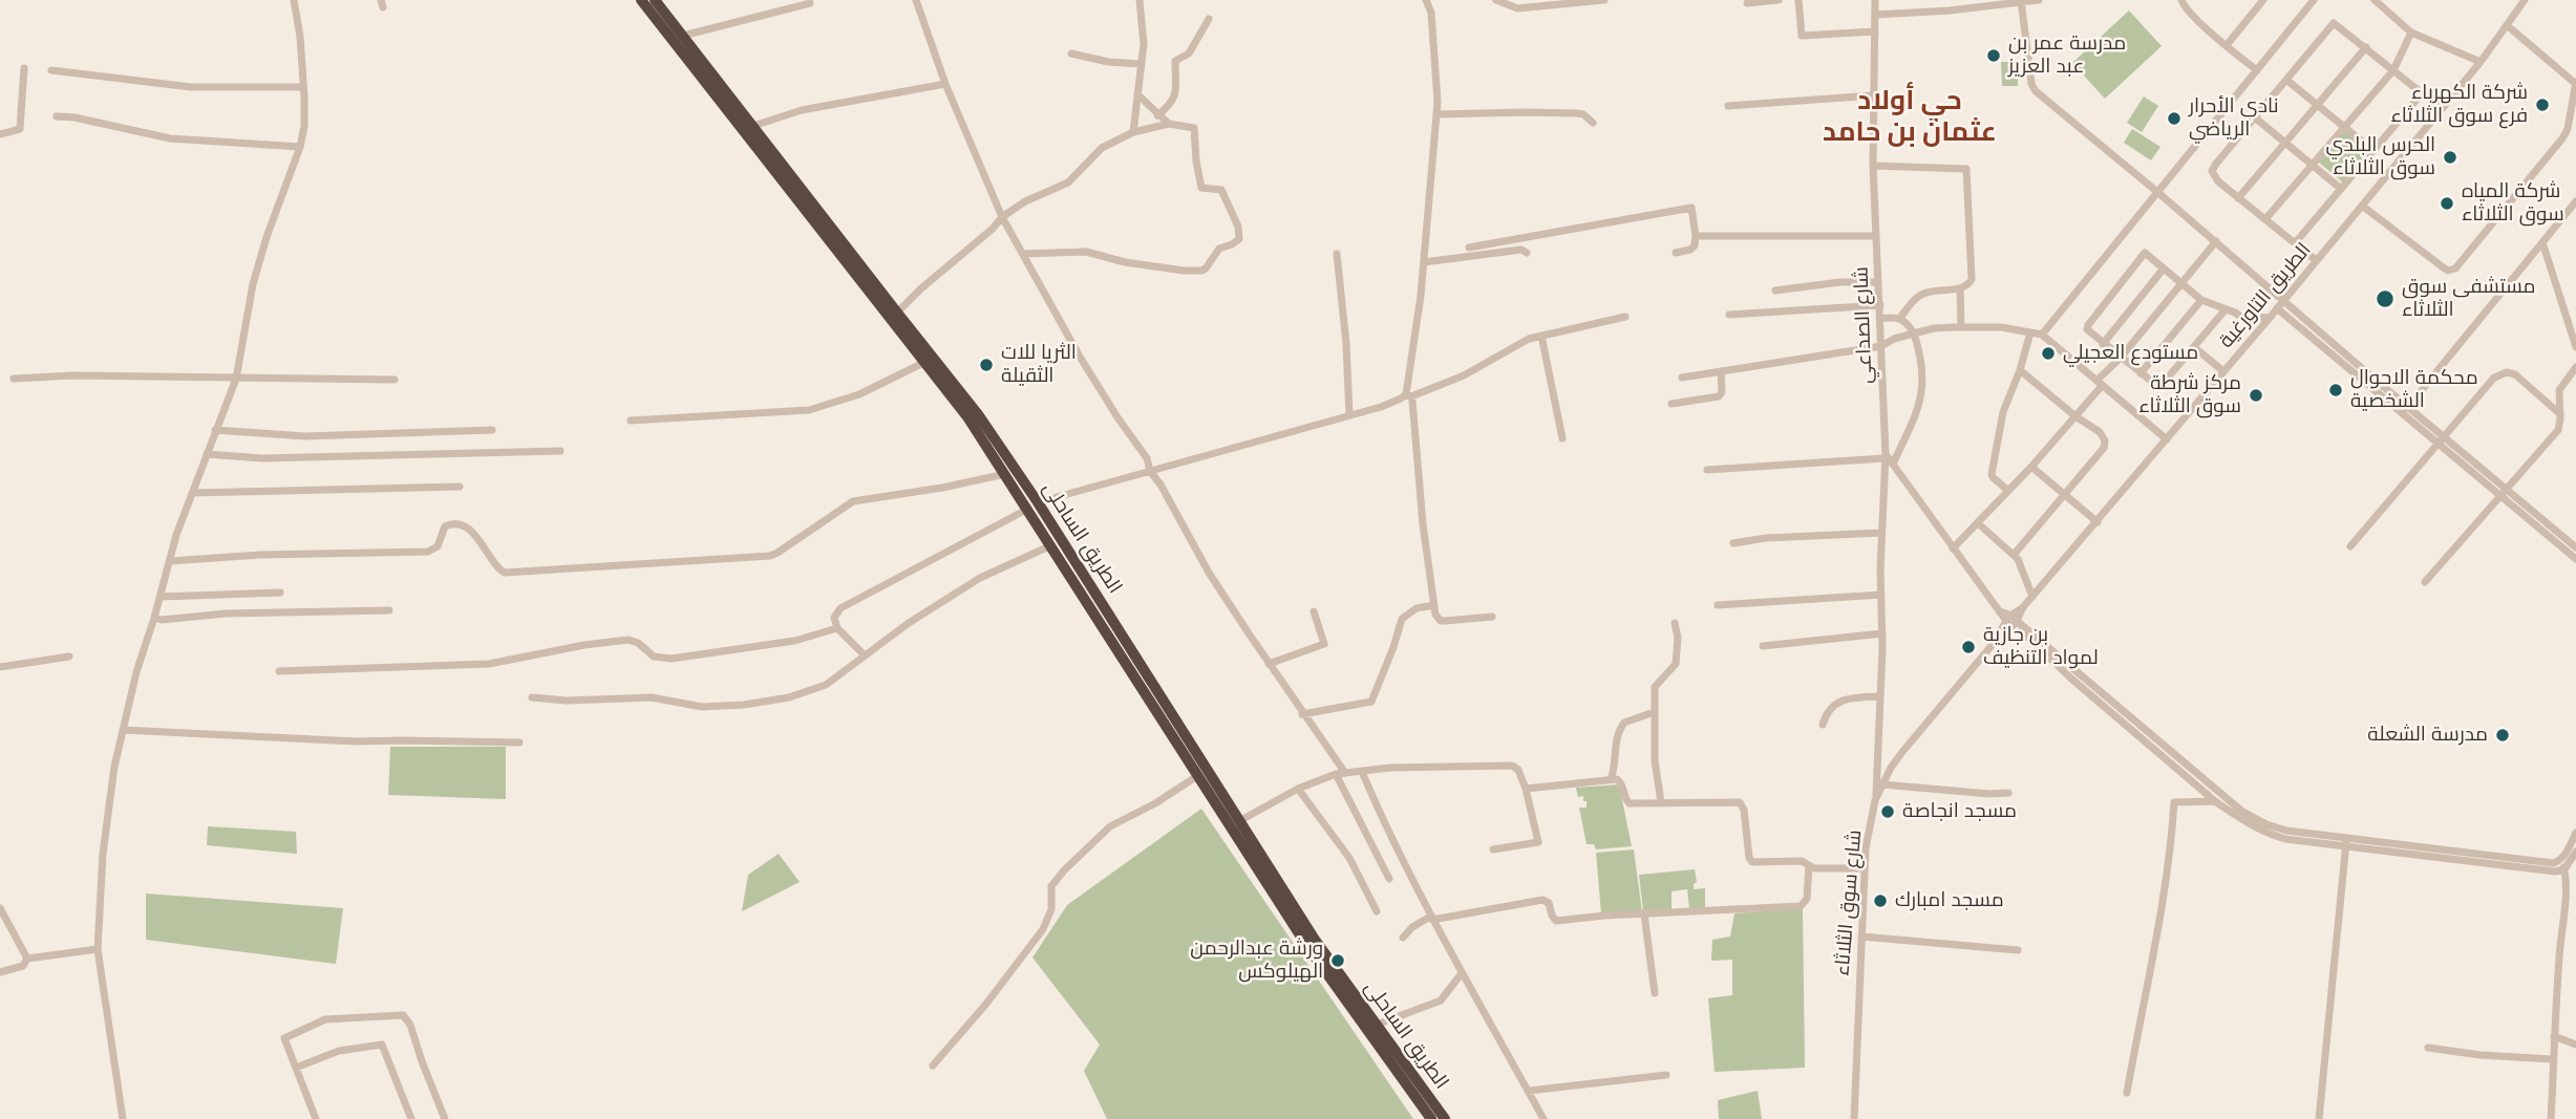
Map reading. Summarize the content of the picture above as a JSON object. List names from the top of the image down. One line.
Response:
{"streets":{"highway":["الطريق الساحلى"],"street":["الطريق التاورغية","شارع الصداعي","شارع سوق الثلاثاء"]},"crossings":[["الطريق التاورغية","شارع سوق الثلاثاء"],["شارع الصداعي","شارع سوق الثلاثاء"]],"districts":["حي أولاد عثمان بن حامد"],"places":["مدرسة عمر بن عبد العزيز","شركة الكهرباء فرع سوق الثلاثاء","نادي الأحرار الرياضي","الحرس البلدي سوق الثلاثاء","شركة المياه سوق الثلاثاء","مستشفى سوق الثلاثاء","مستودع العجيلي","الثريا للات الثقيلة","محكمة الاحوال الشخصية","مركز شرطة سوق الثلاثاء","بن جازية لمواد التنظيف","مدرسة الشعلة","مسجد انجاصة","مسجد امبارك","ورشة عبدالرحمن الهيلوكس"]}
